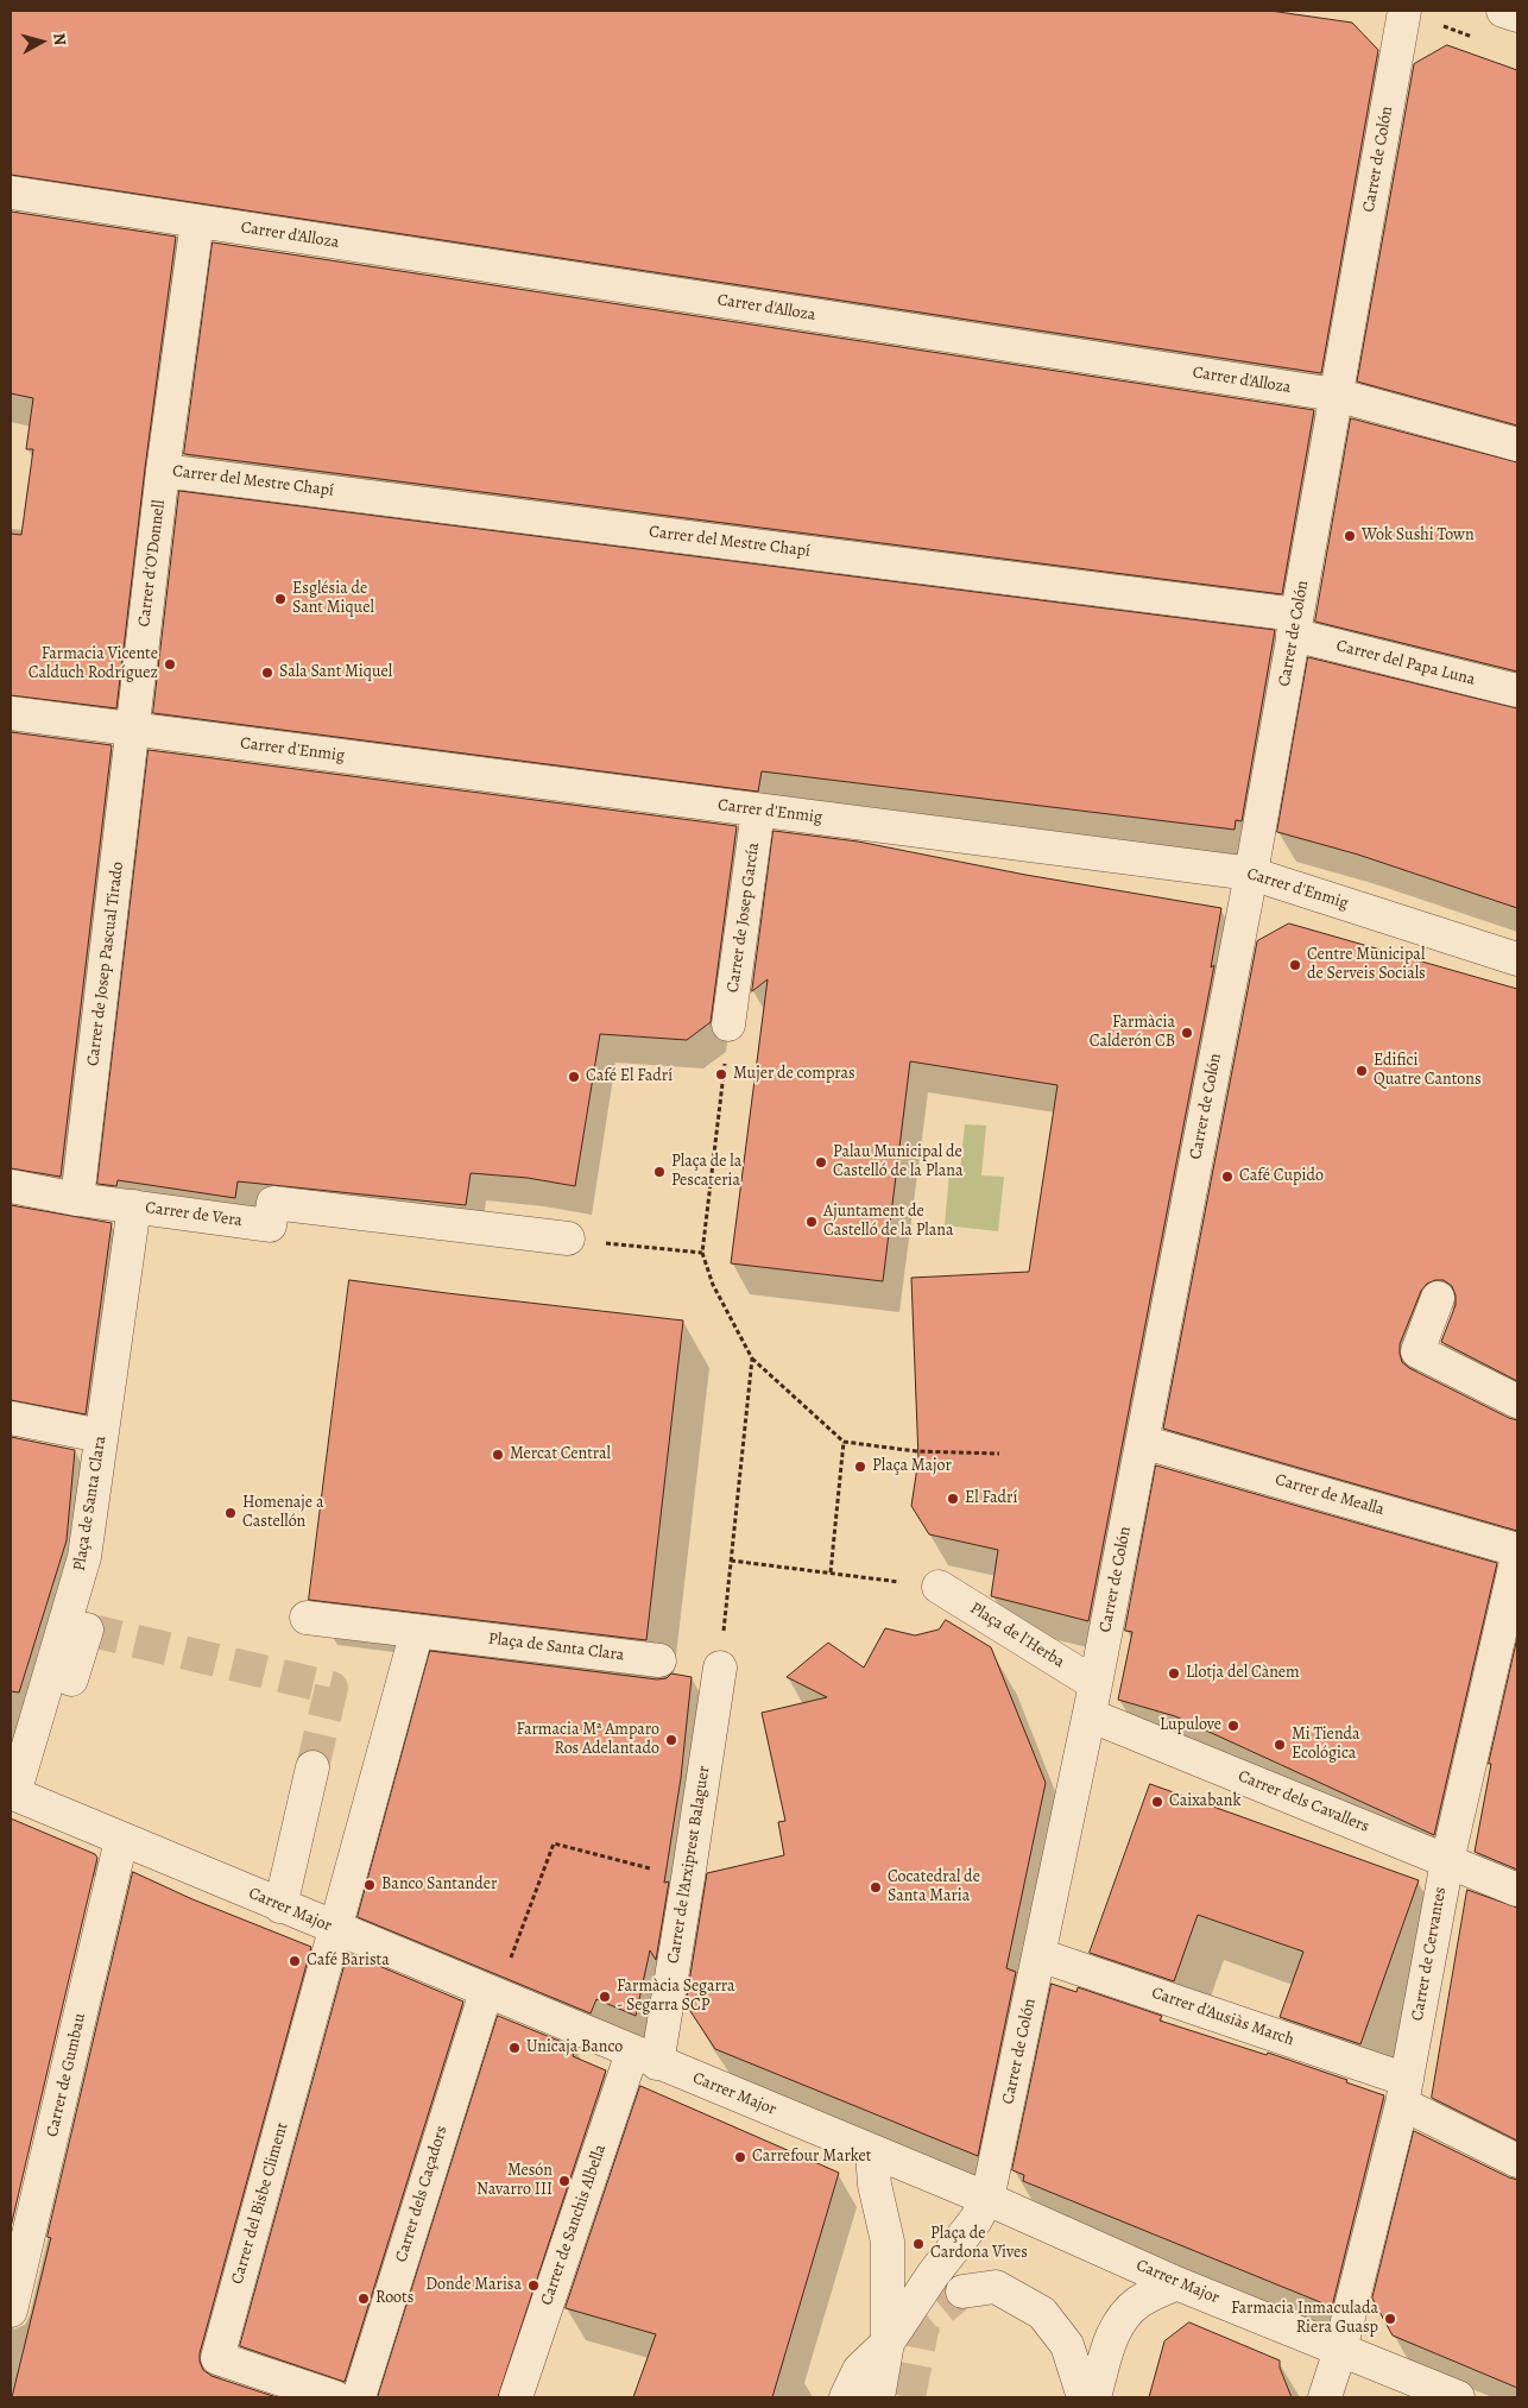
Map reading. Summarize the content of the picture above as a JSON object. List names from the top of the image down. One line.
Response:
{"streets":{"street":["Carrer de Colón","Carrer d'Alloza","Carrer del Mestre Chapí","Carrer d'O'Donnell","Carrer del Papa Luna","Carrer d'Enmig","Carrer de Josep García","Carrer de Josep Pascual Tirado","Carrer de Vera","Carrer de Mealla","Plaça de Santa Clara","Plaça de l'Herba","Carrer dels Cavallers","Carrer de l'Arxiprest Balaguer","Carrer Major","Carrer de Cervantes","Carrer d'Ausiàs March","Carrer de Gumbau","Carrer dels Caçadors","Carrer del Bisbe Climent","Carrer de Sanchis Albella"]},"crossings":[["Carrer de Colón","Carrer d'Alloza"],["Carrer de Colón","Carrer del Mestre Chapí"],["Carrer de Colón","Carrer del Papa Luna"],["Carrer de Colón","Carrer d'Enmig"],["Carrer de Colón","Carrer de Mealla"],["Carrer de Colón","Plaça de l'Herba"],["Carrer de Colón","Carrer dels Cavallers"],["Carrer de Colón","Carrer Major"],["Carrer de Colón","Carrer d'Ausiàs March"],["Carrer d'Alloza","Carrer d'O'Donnell"],["Carrer del Mestre Chapí","Carrer d'O'Donnell"],["Carrer del Mestre Chapí","Carrer del Papa Luna"],["Carrer d'O'Donnell","Carrer d'Enmig"],["Carrer d'O'Donnell","Carrer de Josep Pascual Tirado"],["Carrer d'Enmig","Carrer de Josep García"],["Carrer d'Enmig","Carrer de Josep Pascual Tirado"],["Carrer de Josep Pascual Tirado","Carrer de Vera"],["Carrer de Vera","Plaça de Santa Clara"],["Plaça de Santa Clara","Carrer Major"],["Plaça de l'Herba","Carrer dels Cavallers"],["Carrer dels Cavallers","Carrer de Cervantes"],["Carrer de l'Arxiprest Balaguer","Carrer Major"],["Carrer de l'Arxiprest Balaguer","Carrer de Sanchis Albella"],["Carrer Major","Carrer de Cervantes"],["Carrer Major","Carrer de Gumbau"],["Carrer Major","Carrer dels Caçadors"],["Carrer Major","Carrer del Bisbe Climent"],["Carrer Major","Carrer de Sanchis Albella"],["Carrer de Cervantes","Carrer d'Ausiàs March"]],"places":["Wok Sushi Town","Església de Sant Miquel","Farmacia Vicente Calduch Rodríguez","Sala Sant Miquel","Centre Municipal de Serveis Socials","Farmàcia Calderón CB","Edifici Quatre Cantons","Mujer de compras","Café El Fadrí","Palau Municipal de Castelló de la Plana","Plaça de la Pescateria","Café Cupido","Ajuntament de Castelló de la Plana","Mercat Central","Plaça Major","El Fadrí","Homenaje a Castellón","Llotja del Cànem","Lupulove","Farmacia Mª Amparo Ros Adelantado","Mi Tienda Ecológica","Caixabank","Banco Santander","Cocatedral de Santa Maria","Café Barista","Farmàcia Segarra - Segarra SCP","Unicaja Banco","Carrefour Market","Mesón Navarro III","Plaça de Cardona Vives","Donde Marisa","Roots","Farmacia Inmaculada Riera Guasp"],"north":"right"}
